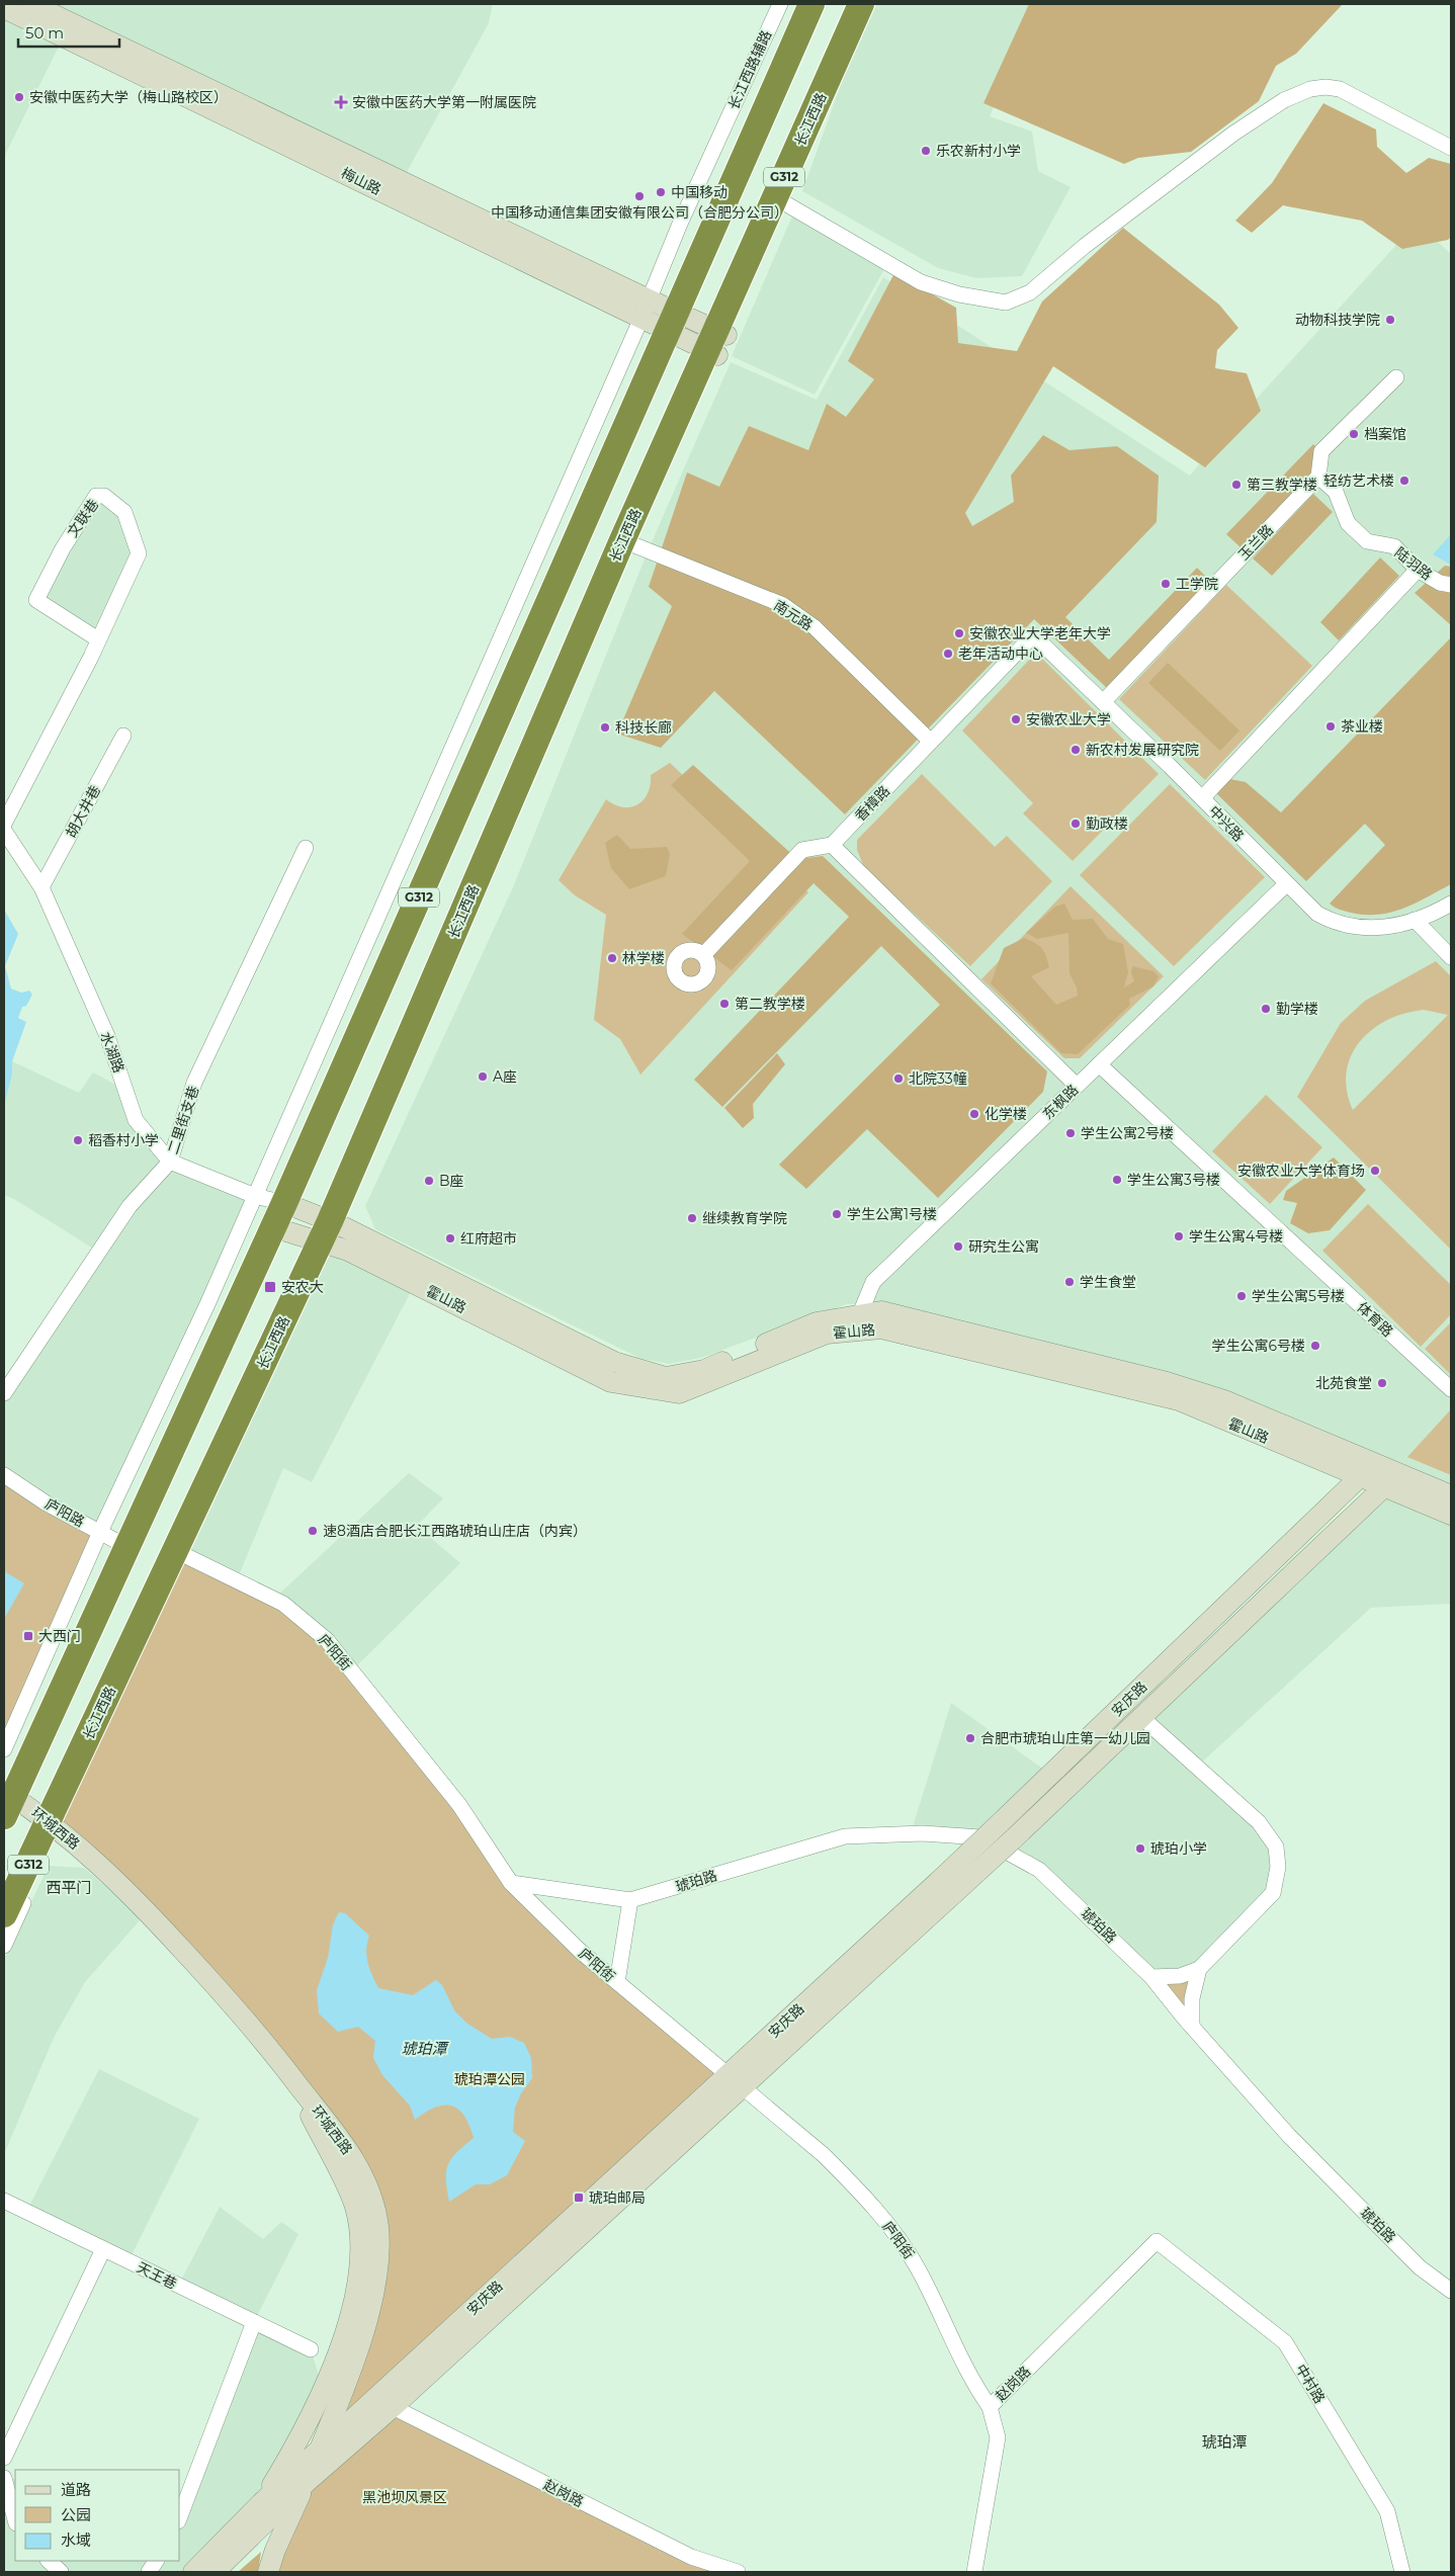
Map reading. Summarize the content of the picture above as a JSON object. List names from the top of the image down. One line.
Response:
{"streets":{"highway":["长江西路","G312"],"main road":["梅山路","霍山路","安庆路","环城西路"],"street":["长江西路辅路","文联巷","玉兰路","陆羽路","南元路","香樟路","胡大井巷","中兴路","水湖路","东枫路","二里街支巷","体育路","庐阳路","庐阳街","琥珀路","天王巷","赵岗路","中村路"]},"crossings":[["长江西路辅路","梅山路"],["长江西路辅路","水湖路"],["长江西路辅路","庐阳路"],["长江西路","G312"],["长江西路","梅山路"],["长江西路","南元路"],["长江西路","霍山路"],["长江西路","庐阳街"],["长江西路","环城西路"],["G312","梅山路"],["G312","水湖路"],["G312","霍山路"],["G312","庐阳路"],["G312","环城西路"],["玉兰路","陆羽路"],["玉兰路","中兴路"],["南元路","香樟路"],["香樟路","中兴路"],["胡大井巷","水湖路"],["中兴路","东枫路"],["水湖路","二里街支巷"],["水湖路","霍山路"],["东枫路","霍山路"],["东枫路","体育路"],["霍山路","安庆路"],["庐阳街","安庆路"],["庐阳街","赵岗路"],["安庆路","环城西路"],["安庆路","赵岗路"],["赵岗路","中村路"]],"districts":["西平门","琥珀潭"],"water":["琥珀潭"],"parks":["琥珀潭公园","黑池坝风景区"],"places":{"other":["安徽中医药大学（梅山路校区）","乐农新村小学","中国移动","中国移动通信集团安徽有限公司（合肥分公司）","动物科技学院","档案馆","轻纺艺术楼","第三教学楼","工学院","安徽农业大学老年大学","老年活动中心","安徽农业大学","茶业楼","科技长廊","新农村发展研究院","勤政楼","林学楼","第二教学楼","勤学楼","A座","北院33幢","化学楼","学生公寓2号楼","稻香村小学","安徽农业大学体育场","学生公寓3号楼","B座","学生公寓1号楼","继续教育学院","学生公寓4号楼","红府超市","研究生公寓","学生食堂","学生公寓5号楼","学生公寓6号楼","北苑食堂","速8酒店合肥长江西路琥珀山庄店（内宾）","合肥市琥珀山庄第一幼儿园","琥珀小学"],"health":["安徽中医药大学第一附属医院"],"transit":["安农大","大西门","琥珀邮局"]},"legend":["道路","公园","水域"],"scale_bar":"50 m"}
